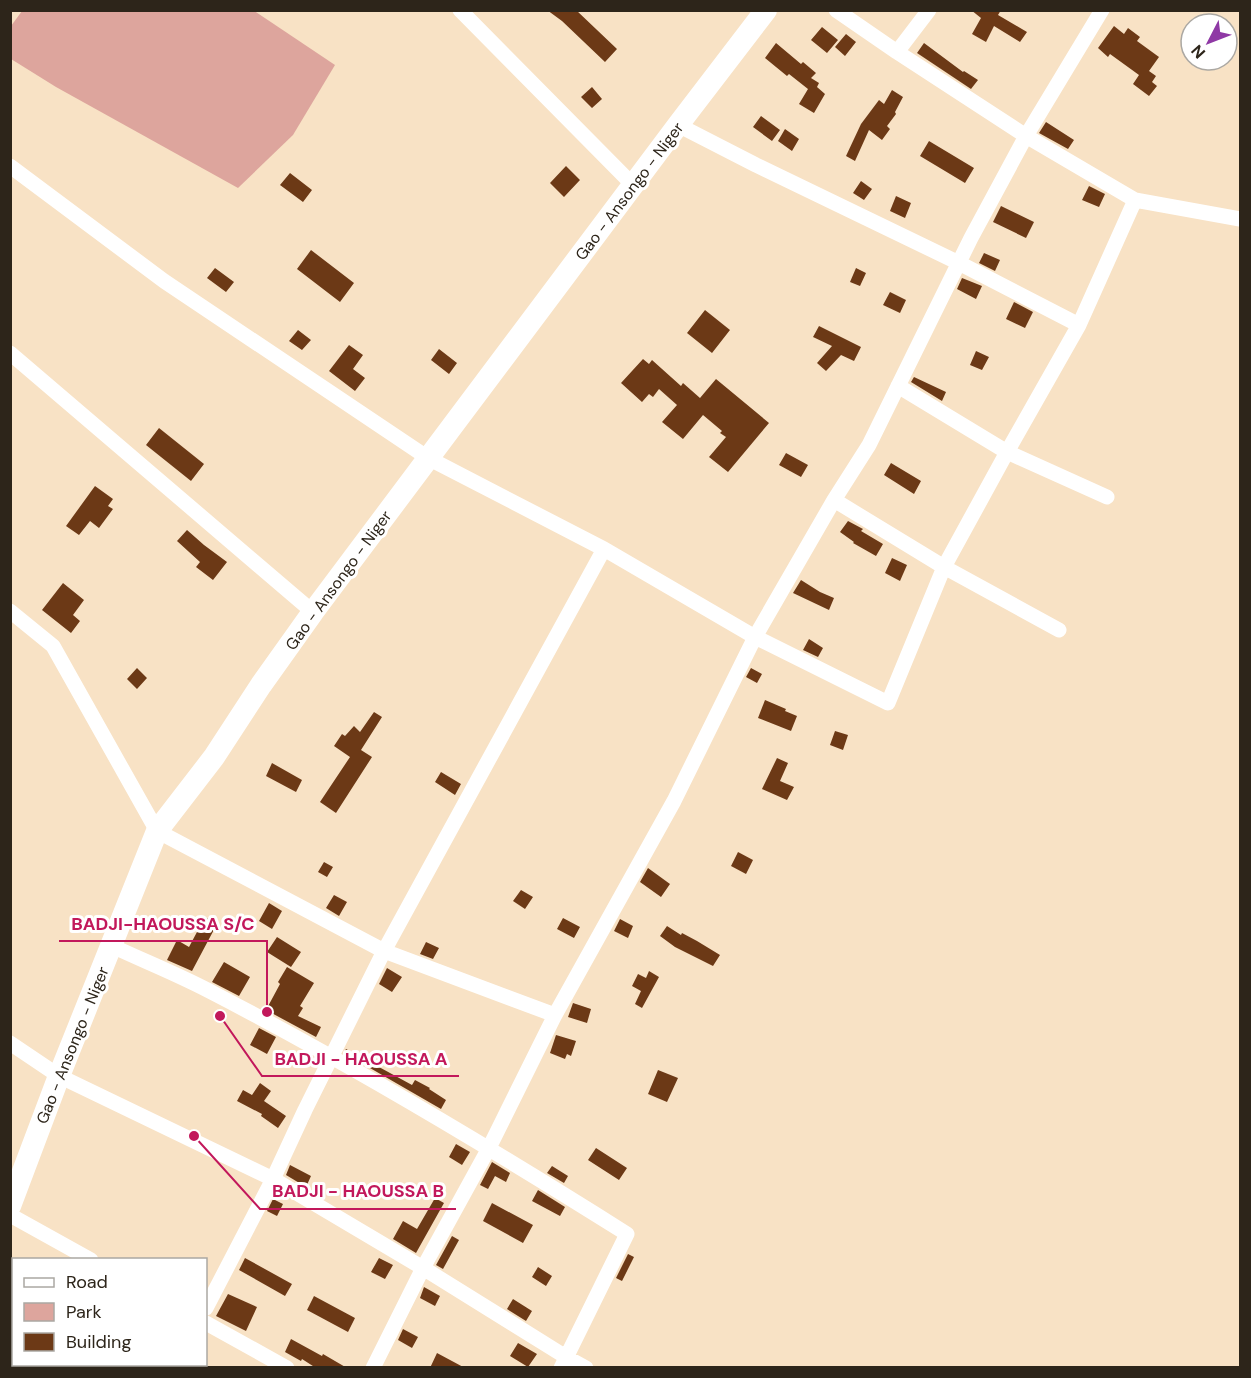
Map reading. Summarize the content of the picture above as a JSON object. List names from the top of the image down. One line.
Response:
{"streets":{"main road":["Gao - Ansongo - Niger"]},"places":["BADJI-HAOUSSA S/C","BADJI - HAOUSSA A","BADJI - HAOUSSA B"],"legend":["Road","Park","Building"],"north":"bottom left"}
